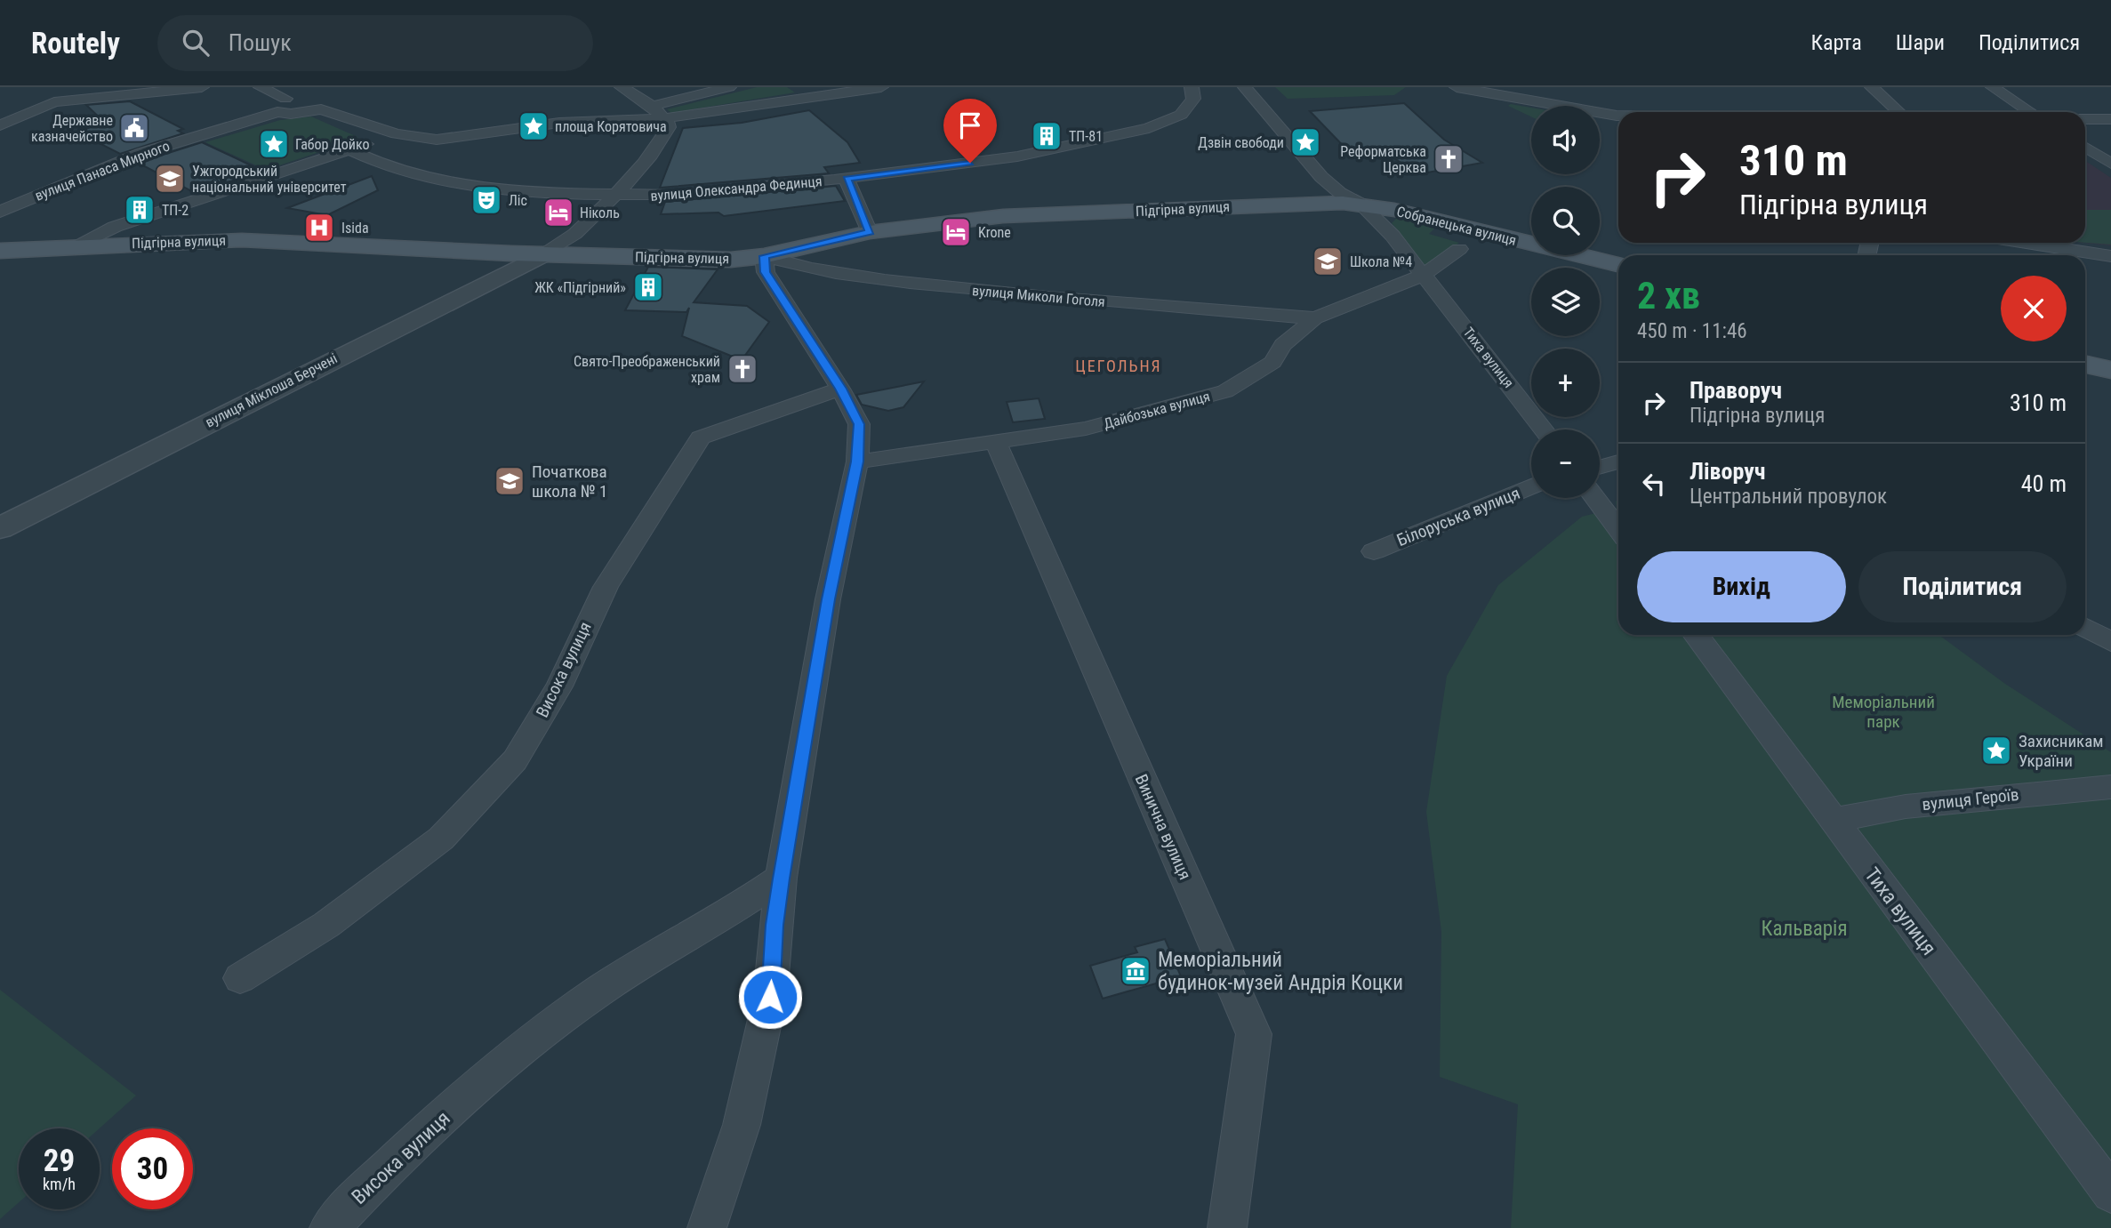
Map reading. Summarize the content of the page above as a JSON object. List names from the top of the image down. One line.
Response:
{"streets":{"main road":["Підгірна вулиця","Собранецька вулиця"],"street":["вулиця Панаса Мирного","вулиця Олександра Фединця","вулиця Миколи Гоголя","Тиха вулиця","вулиця Міклоша Берчені","Дайбозька вулиця","Білоруська вулиця","Висока вулиця","вулиця Героїв","Винична вулиця"]},"crossings":[["Підгірна вулиця","Собранецька вулиця"],["Підгірна вулиця","вулиця Миколи Гоголя"],["Підгірна вулиця","Тиха вулиця"],["Підгірна вулиця","вулиця Міклоша Берчені"],["Собранецька вулиця","Тиха вулиця"],["вулиця Миколи Гоголя","Дайбозька вулиця"],["Тиха вулиця","Дайбозька вулиця"],["Тиха вулиця","вулиця Героїв"],["Дайбозька вулиця","Винична вулиця"]],"districts":["ЦЕГОЛЬНЯ"],"parks":["Меморіальний парк","Кальварія"],"places":{"place":["площа Корятовича","Дзвін свободи","Габор Дойко","Захисникам України"],"public building":["Державне казначейство"],"building":["ТП-81","ТП-2","ЖК «Підгірний»"],"church":["Реформатська Церква","Свято-Преображенський храм"],"school or university":["Ужгородський національний університет","Школа №4","Початкова школа № 1"],"theatre":["Ліс"],"hotel":["Ніколь","Krone"],"hospital":["Isida"],"museum":["Меморіальний будинок-музей Андрія Коцки"]},"page":{"header":"Routely","search":"Пошук","nav":["Карта","Шари","Поділитися"],"map_buttons":["+","−"],"turn":["310 m","Підгірна вулиця"],"heading":["2 хв","450 m · 11:46"],"list":[{"name":"Праворуч","note":"Підгірна вулиця","value":"310 m"},{"name":"Ліворуч","note":"Центральний провулок","value":"40 m"}],"buttons":["Вихід","Поділитися"],"speed":"29 km/h","limit":"30"}}
